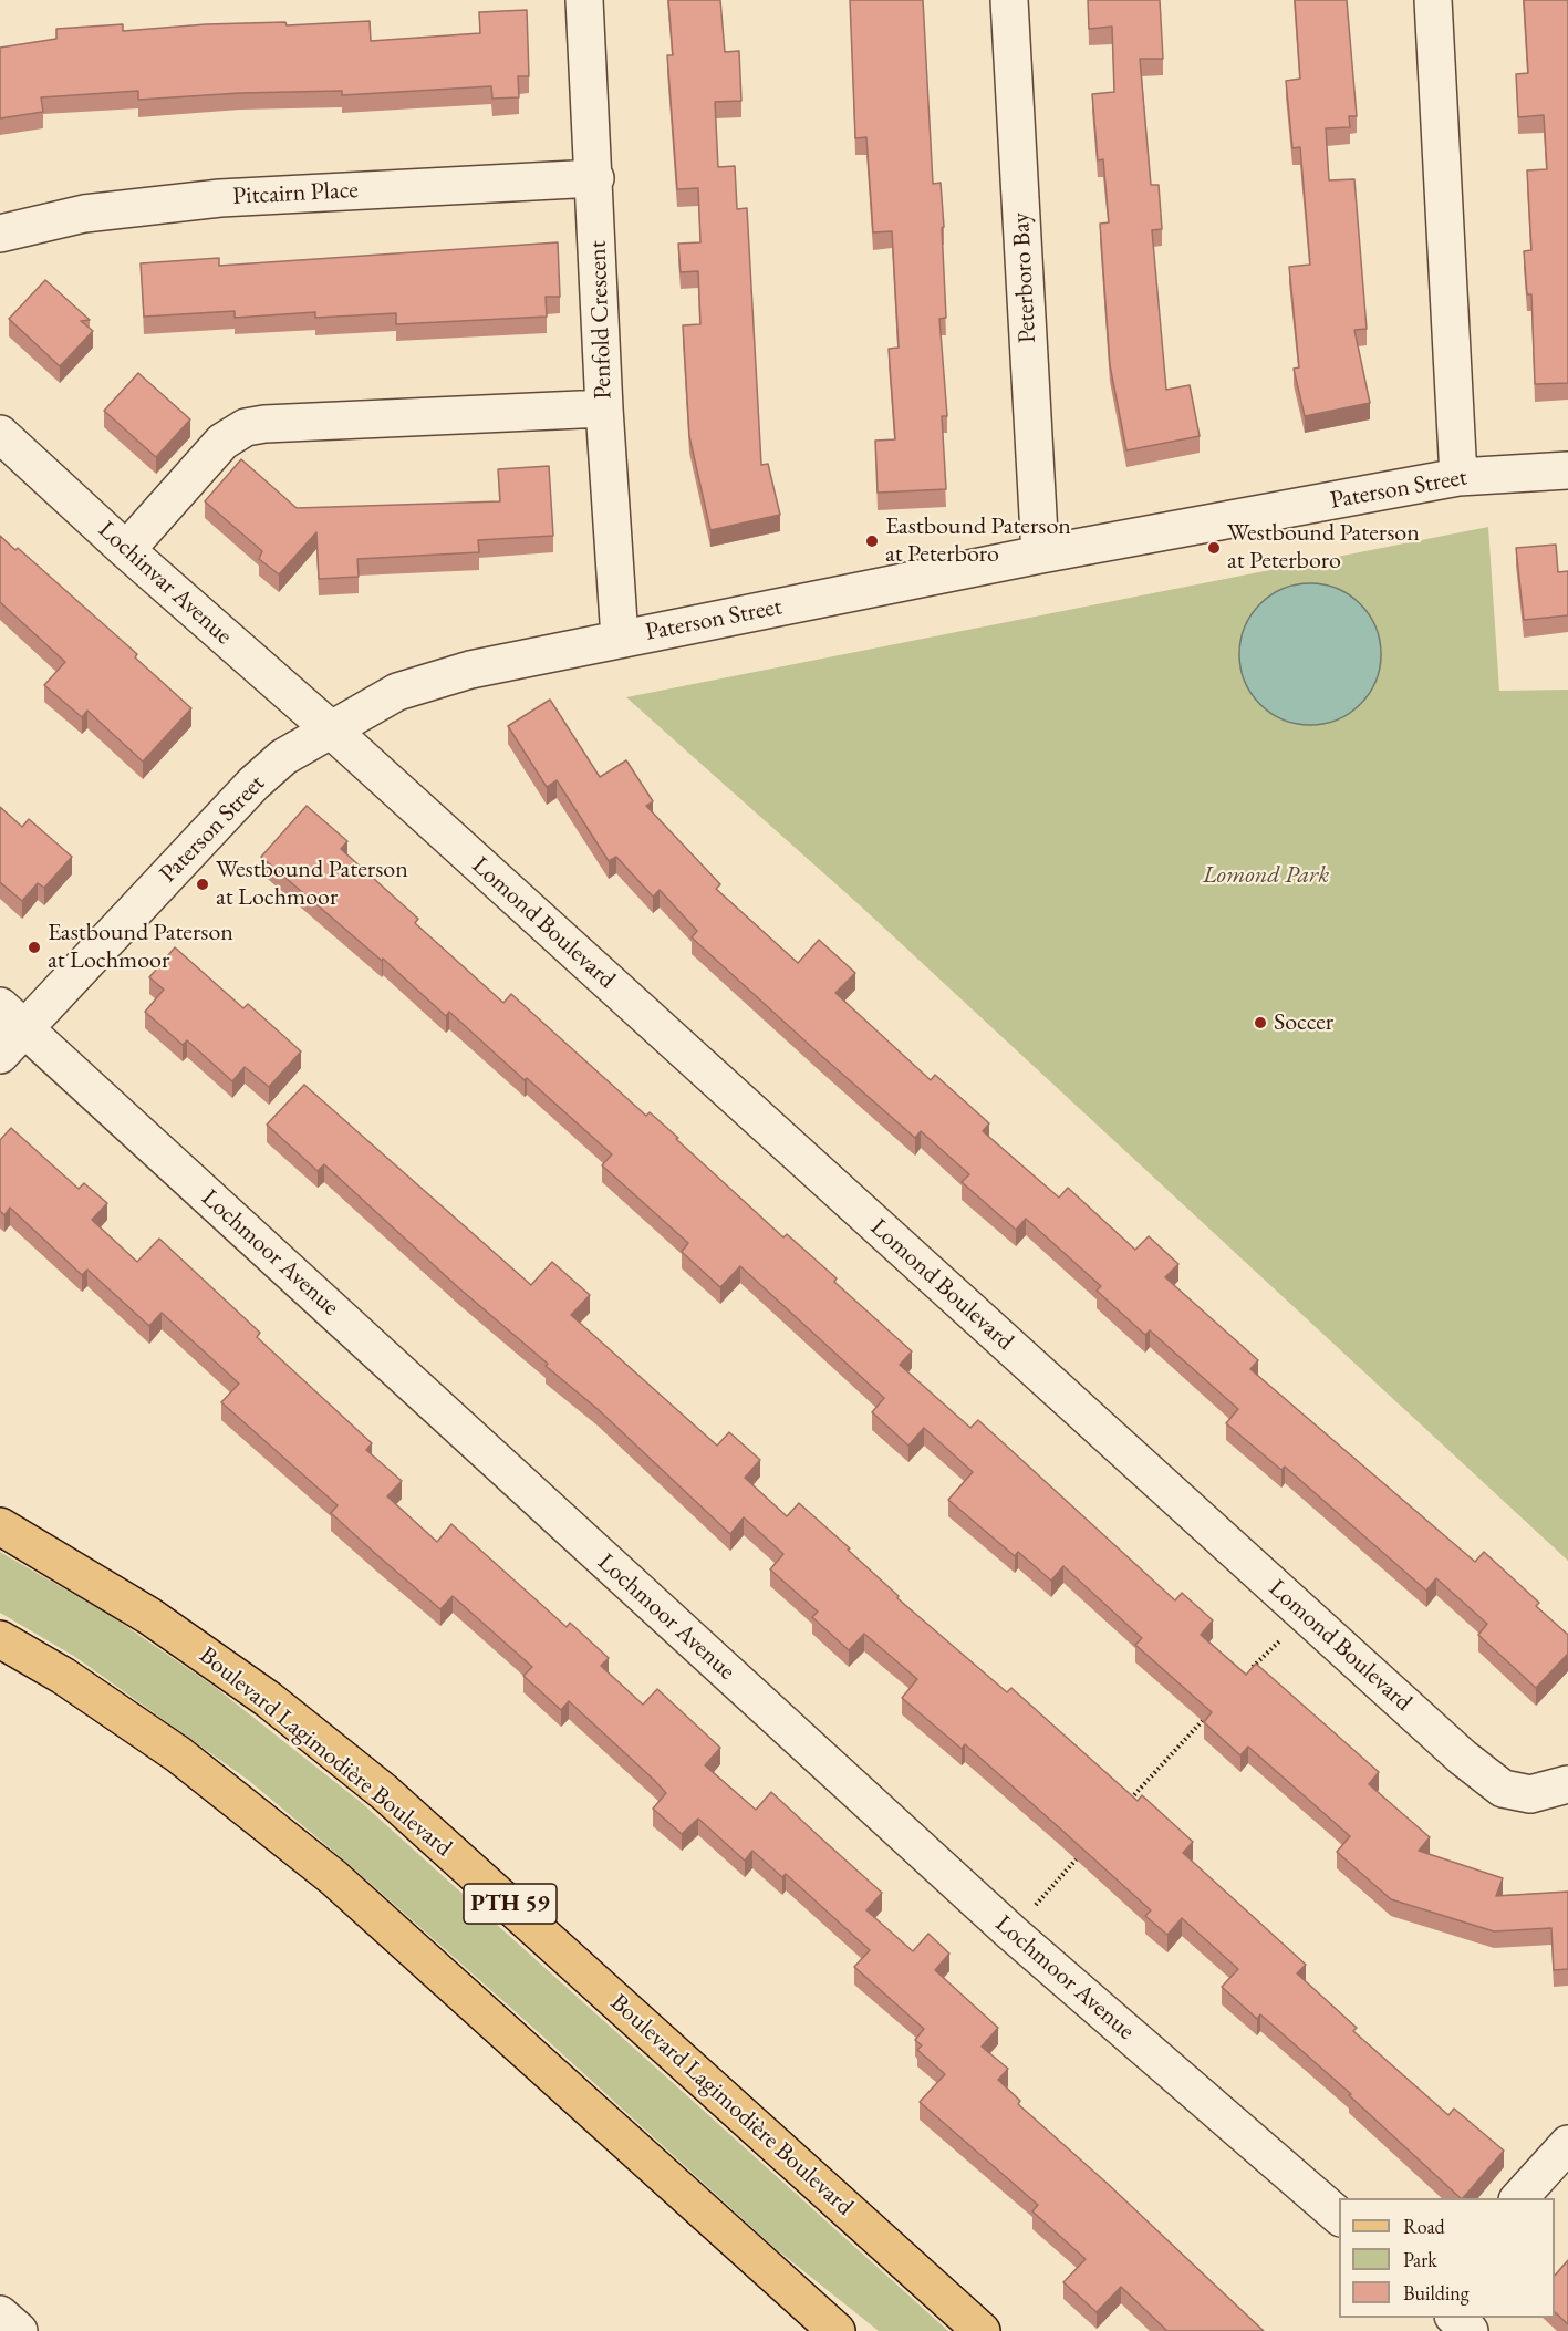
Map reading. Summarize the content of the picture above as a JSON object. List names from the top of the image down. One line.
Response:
{"streets":{"main road":["Boulevard Lagimodière Boulevard","PTH 59"],"street":["Pitcairn Place","Peterboro Bay","Penfold Crescent","Paterson Street","Lochinvar Avenue","Lomond Boulevard","Lochmoor Avenue"]},"crossings":[["Pitcairn Place","Penfold Crescent"],["Peterboro Bay","Paterson Street"],["Penfold Crescent","Paterson Street"],["Paterson Street","Lochinvar Avenue"],["Paterson Street","Lomond Boulevard"],["Paterson Street","Lochmoor Avenue"],["Lochinvar Avenue","Lomond Boulevard"]],"parks":["Lomond Park"],"places":["Eastbound Paterson at Peterboro","Westbound Paterson at Peterboro","Westbound Paterson at Lochmoor","Eastbound Paterson at Lochmoor","Soccer"],"legend":["Road","Park","Building"]}
